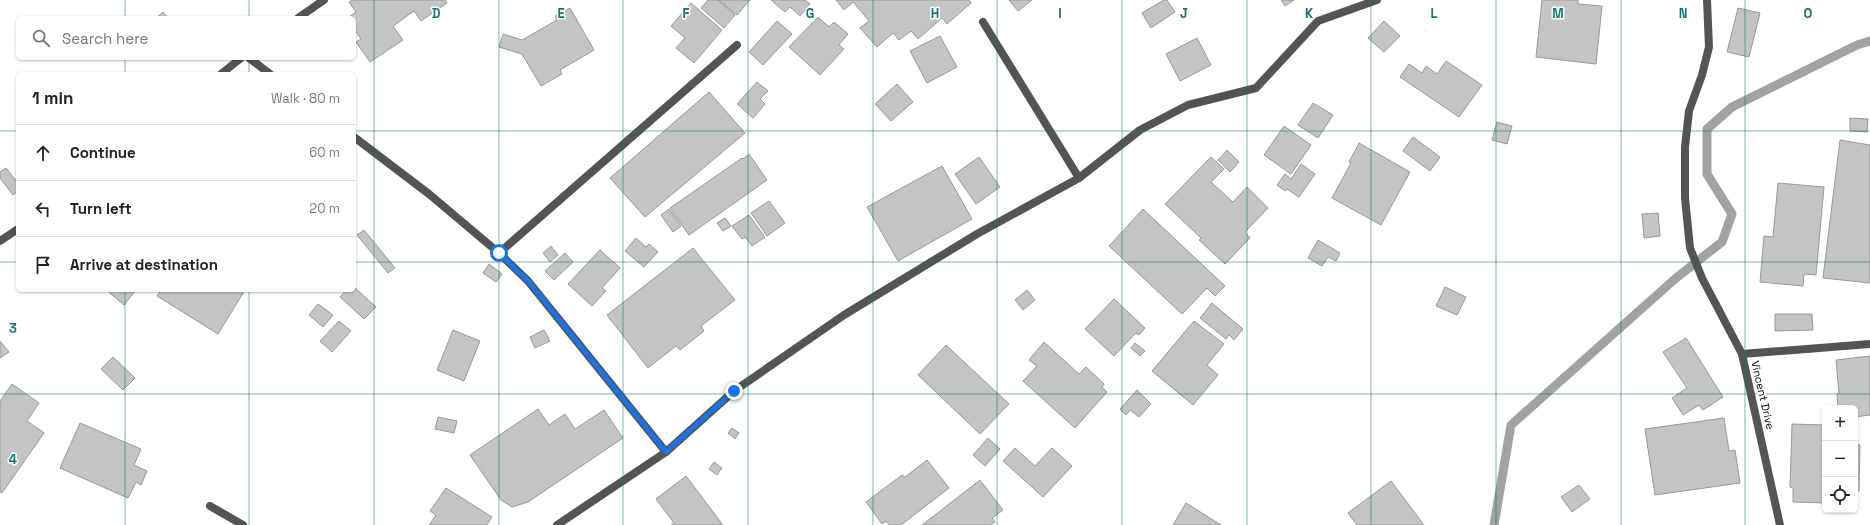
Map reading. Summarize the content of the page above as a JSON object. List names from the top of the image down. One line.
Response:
{"streets":{"street":["Vincent Drive"]},"page":{"search":"Search here","heading":["1 min","Walk · 80 m"],"list":[["Continue","60 m"],["Turn left","20 m"],"Arrive at destination"],"map_buttons":["+","−"]},"grid":{"columns":["D","E","F","G","H","I","J","K","L","M","N","O"],"rows":["3","4"]}}
